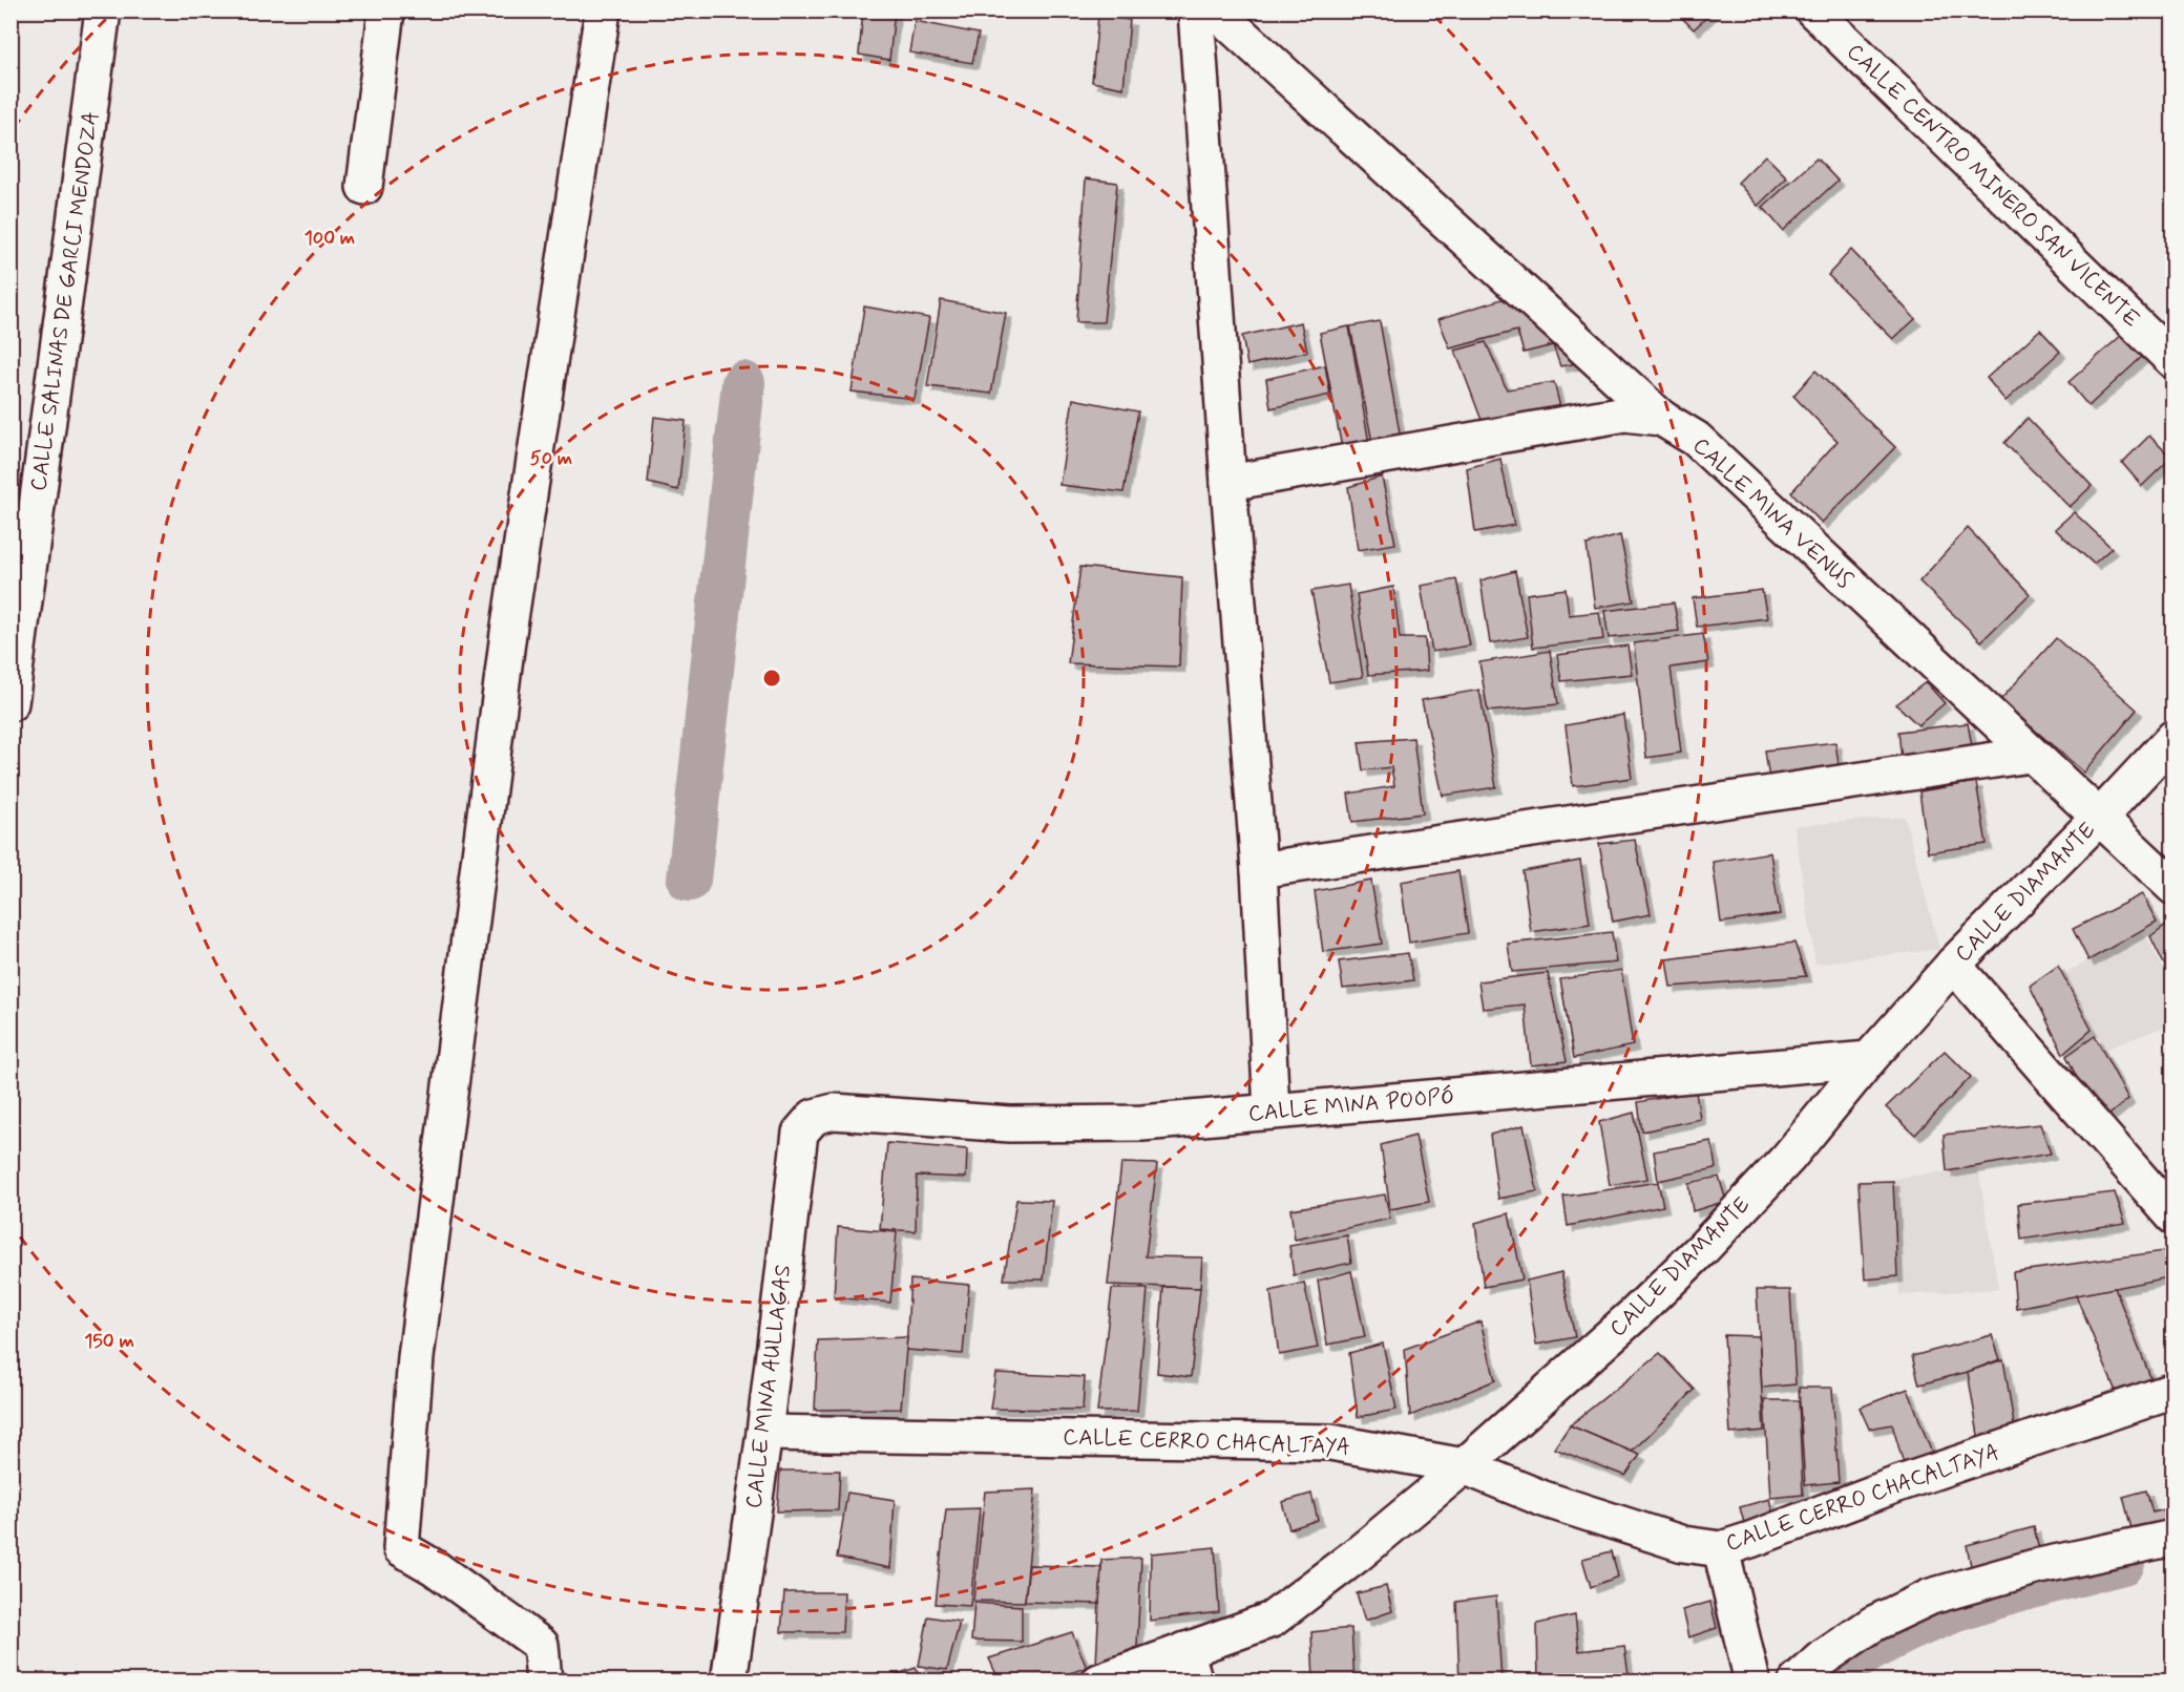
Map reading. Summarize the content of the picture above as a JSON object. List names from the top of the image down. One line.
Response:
{"streets":{"street":["CALLE CENTRO MINERO SAN VICENTE","CALLE SALINAS DE GARCI MENDOZA","CALLE MINA VENUS","CALLE DIAMANTE","CALLE MINA POOPÓ","CALLE MINA AULLAGAS","CALLE CERRO CHACALTAYA"]},"crossings":[["CALLE MINA VENUS","CALLE DIAMANTE"],["CALLE DIAMANTE","CALLE MINA POOPÓ"],["CALLE DIAMANTE","CALLE CERRO CHACALTAYA"],["CALLE MINA POOPÓ","CALLE MINA AULLAGAS"],["CALLE MINA AULLAGAS","CALLE CERRO CHACALTAYA"]],"rings":["100 m","50 m","150 m"]}
